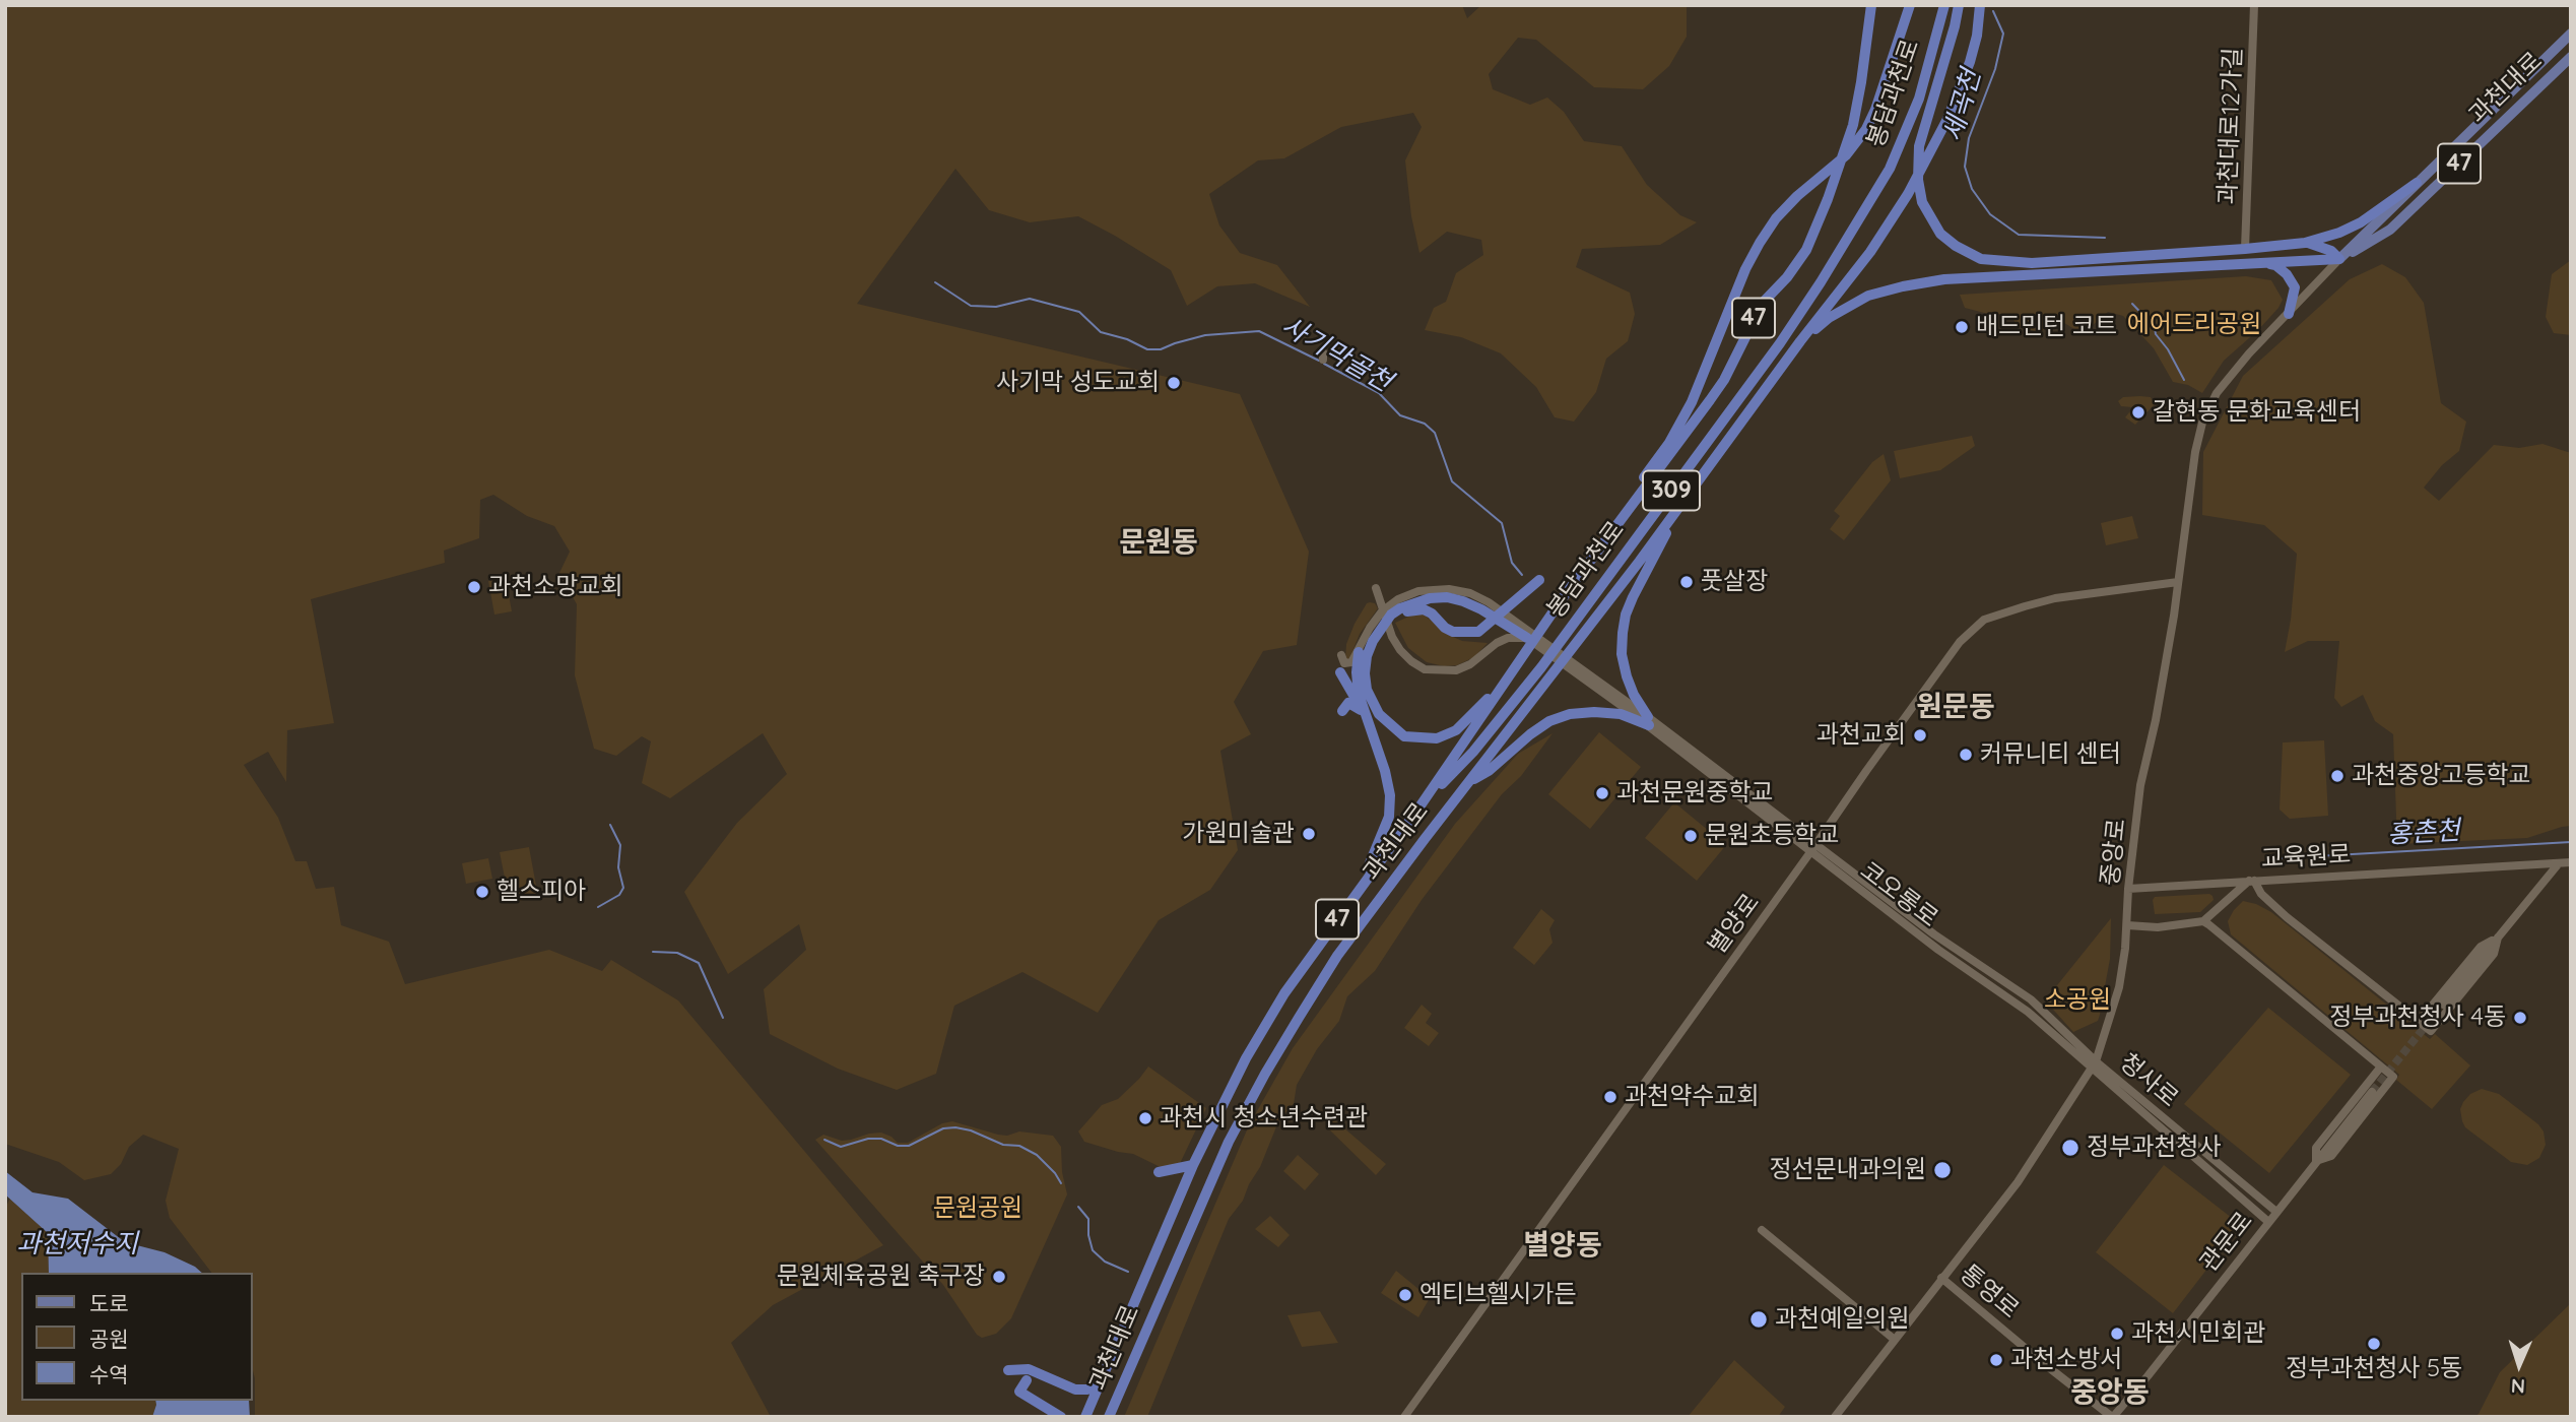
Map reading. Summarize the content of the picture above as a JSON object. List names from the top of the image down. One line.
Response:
{"streets":{"highway":["과천대로","봉담과천로","47","309"],"street":["과천대로12가길","중앙로","교육원로","코오롱로","별양로","청사로","관문로","통영로"]},"crossings":[["과천대로","봉담과천로"],["과천대로","47"],["과천대로","중앙로"],["47","중앙로"],["중앙로","교육원로"],["중앙로","코오롱로"],["중앙로","별양로"],["중앙로","청사로"],["중앙로","통영로"],["코오롱로","별양로"],["코오롱로","청사로"],["청사로","관문로"],["관문로","통영로"]],"districts":["문원동","원문동","별양동","중앙동"],"water":["세곡천","사기막골천","홍촌천","과천저수지"],"parks":["에어드리공원","소공원","문원공원"],"places":["배드민턴 코트","사기막 성도교회","갈현동 문화교육센터","풋살장","과천소망교회","과천교회","커뮤니티 센터","과천중앙고등학교","과천문원중학교","가원미술관","문원초등학교","헬스피아","정부과천청사 4동","과천약수교회","과천시 청소년수련관","정부과천청사","정선문내과의원","문원체육공원 축구장","엑티브헬시가든","과천예일의원","과천시민회관","정부과천청사 5동","과천소방서"],"legend":["도로","공원","수역"],"north":"bottom"}
